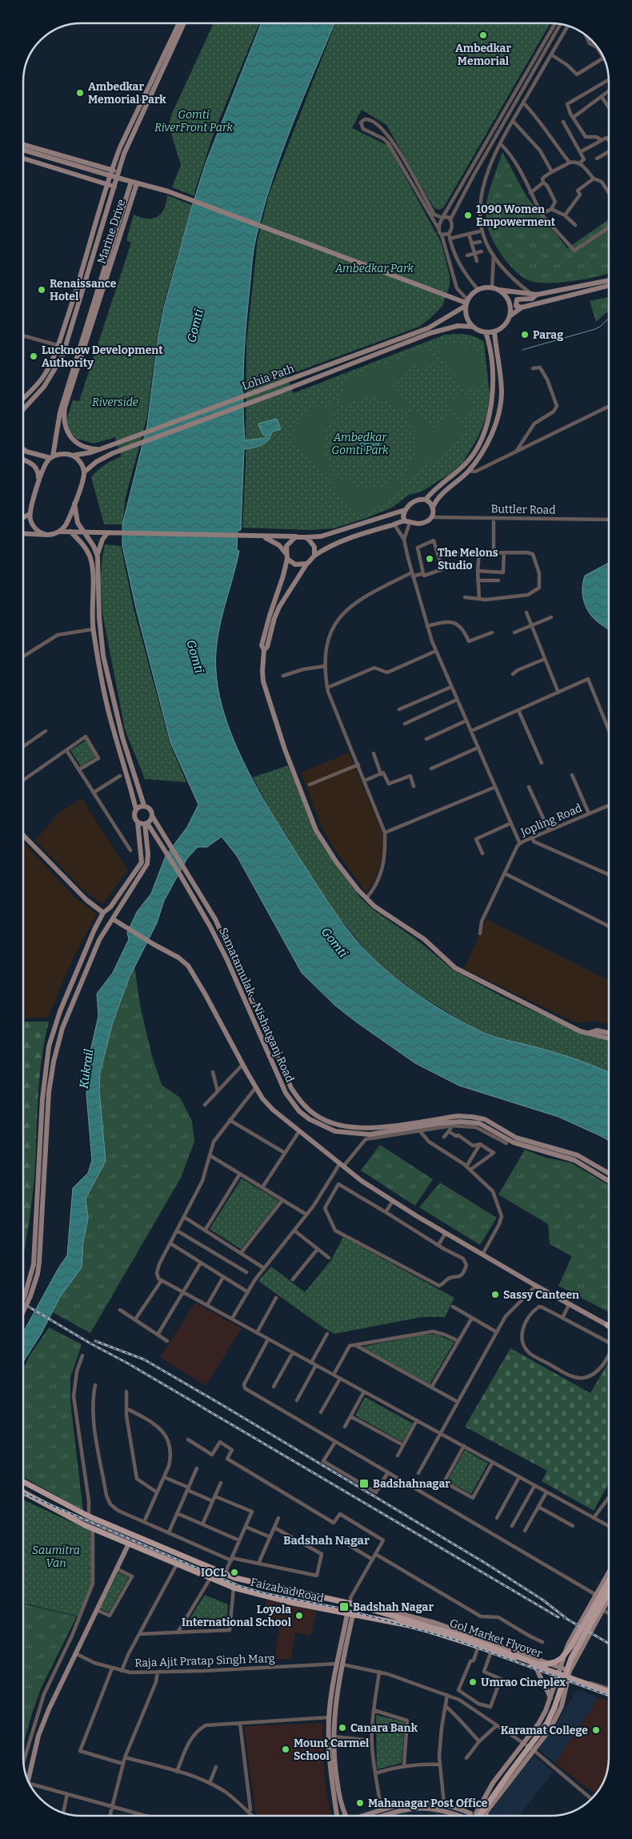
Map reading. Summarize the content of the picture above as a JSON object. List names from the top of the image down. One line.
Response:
{"streets":{"main road":["Faizabad Road","Gol Market Flyover"],"street":["Marine Drive","Lohia Path","Buttler Road","Jopling Road","Samatamulak - Nishatganj Road","Raja Ajit Pratap Singh Marg"]},"crossings":[["Marine Drive","Lohia Path"],["Faizabad Road","Gol Market Flyover"]],"districts":["Badshah Nagar"],"water":["Gomtī","Kukrail"],"parks":["Gomti RiverFront Park","Ambedkar Park","Riverside","Ambedkar Gomti Park","Saumitra Van"],"places":{"other":["Ambedkar Memorial","Ambedkar Memorial Park","1090 Women Empowerment","Renaissance Hotel","Parag","Lucknow Development Authority","The Melons Studio","Sassy Canteen","IOCL","Loyola International School","Umrao Cineplex","Canara Bank","Karamat College","Mount Carmel School","Mahanagar Post Office"],"transit":["Badshahnagar","Badshah Nagar"]}}
